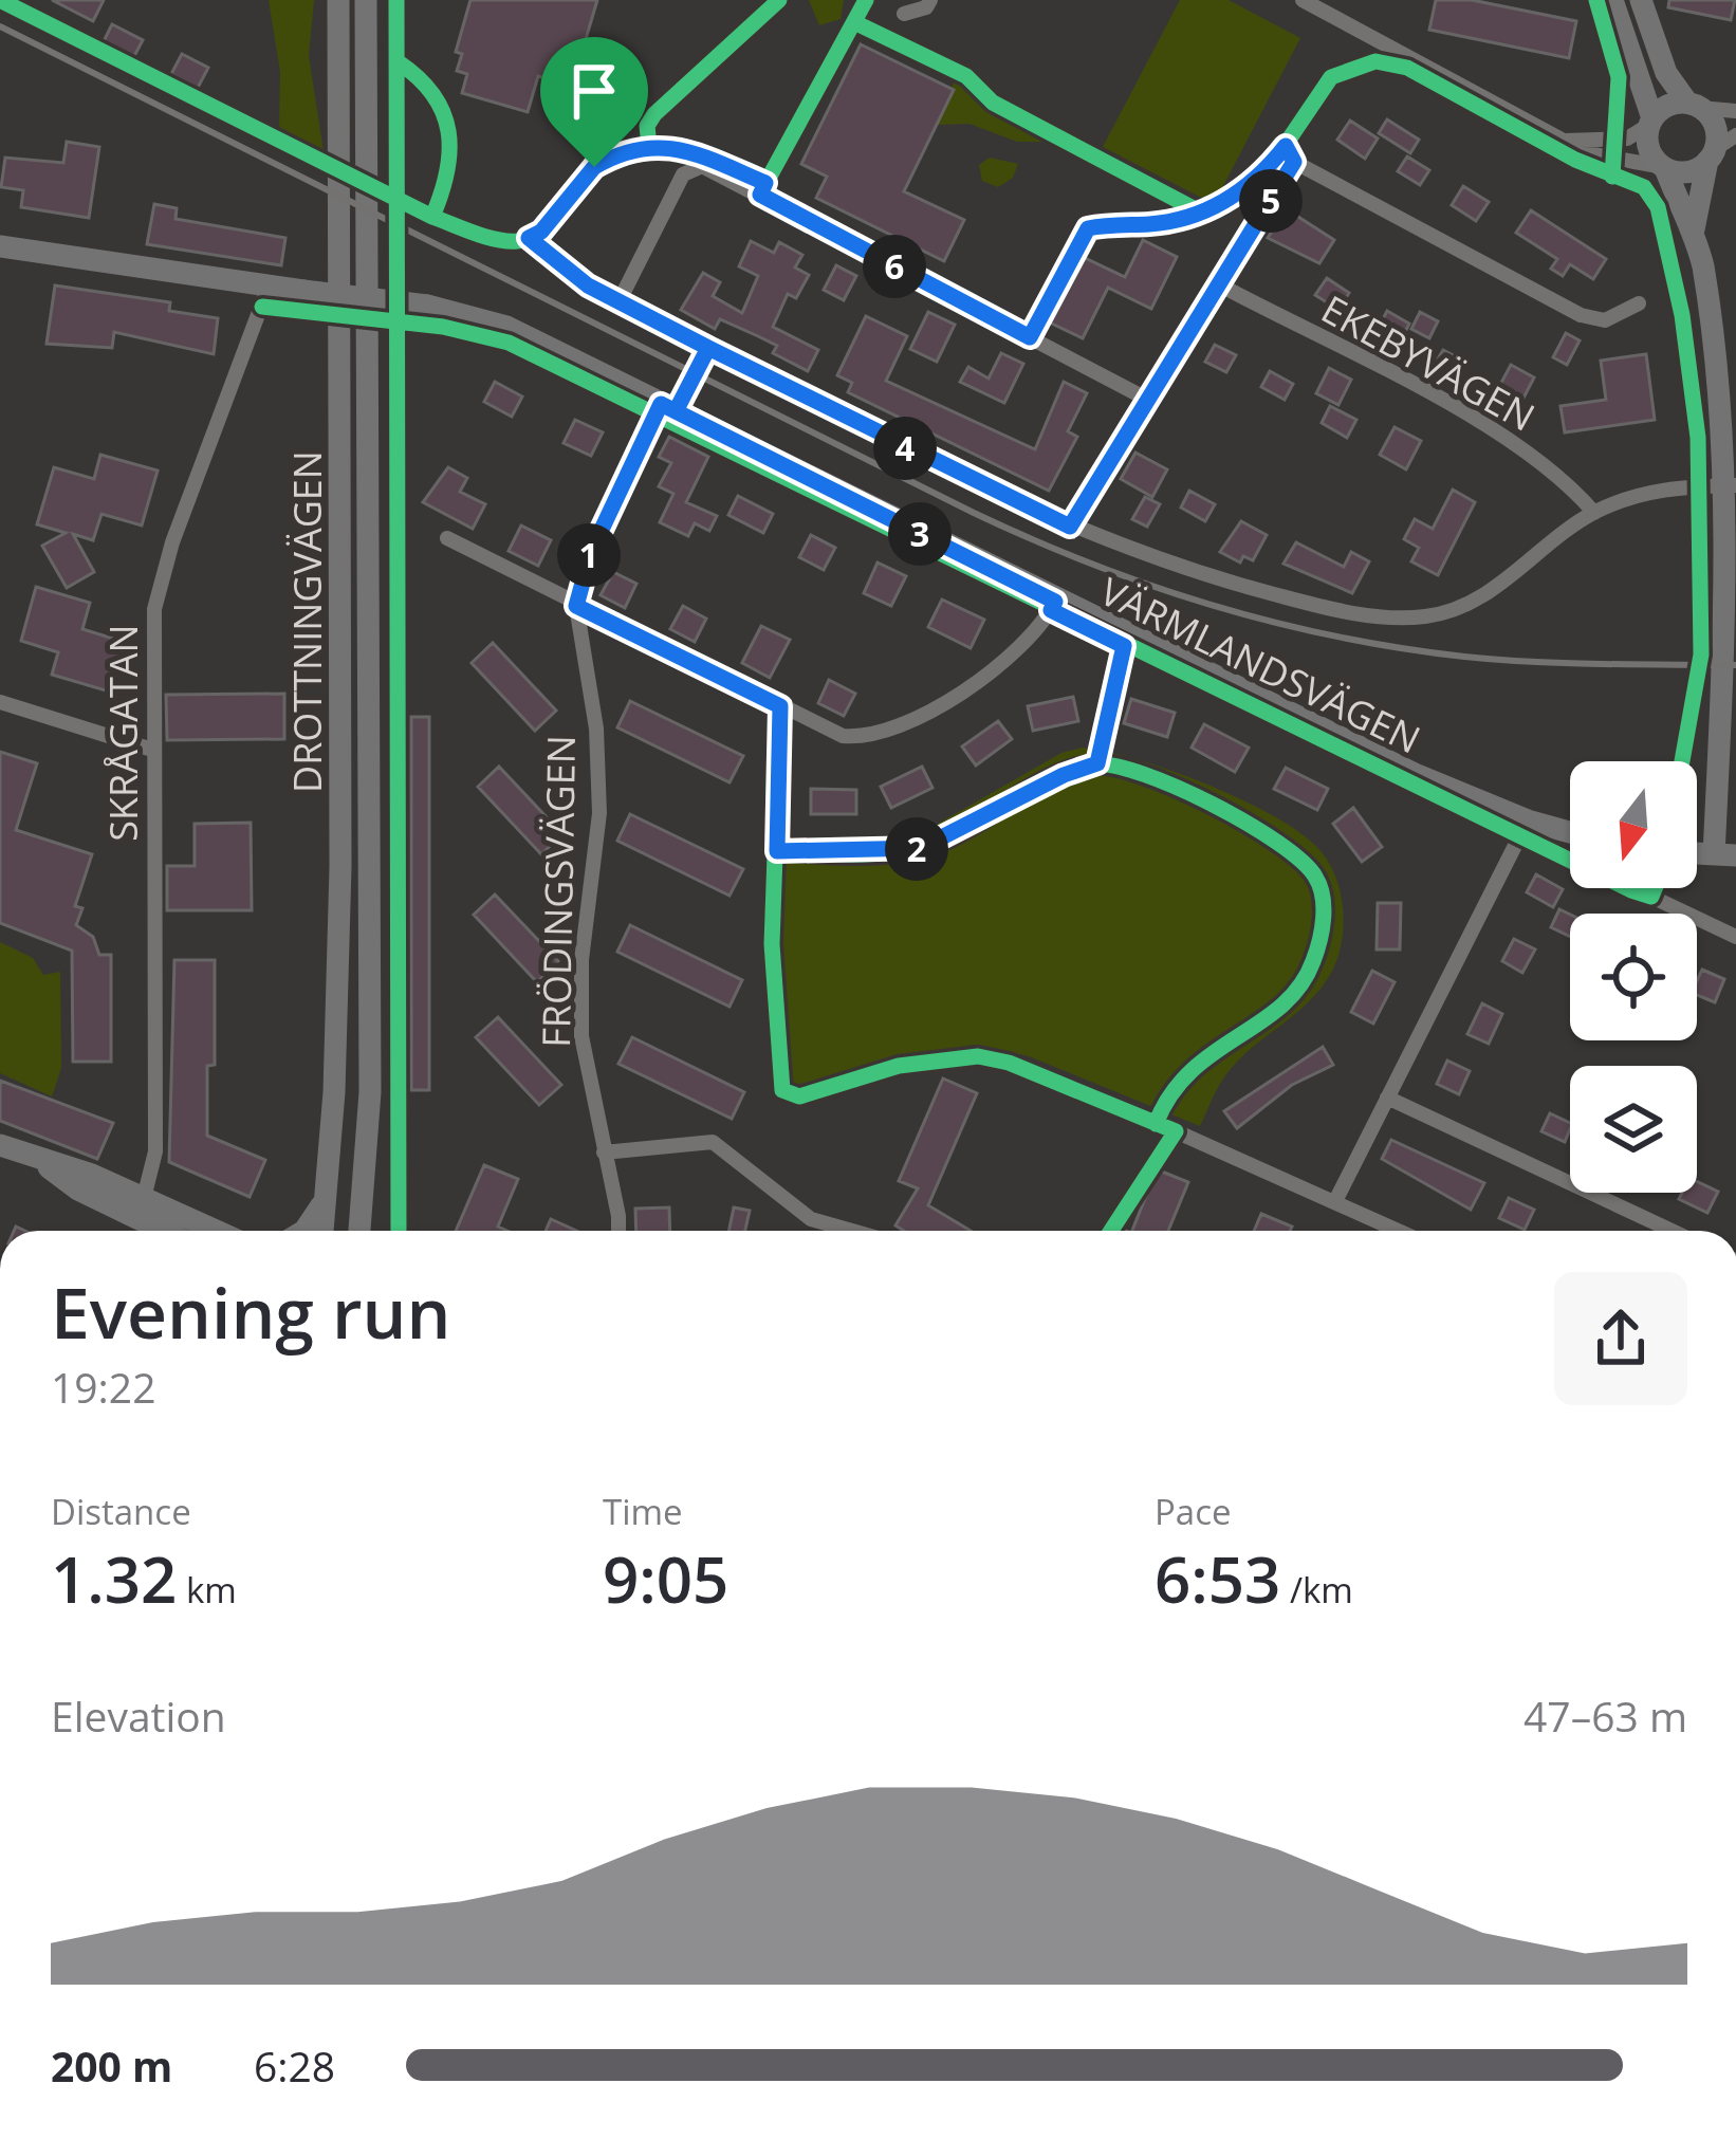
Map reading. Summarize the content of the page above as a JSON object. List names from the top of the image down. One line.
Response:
{"streets":{"street":["EKEBYVÄGEN","DROTTNINGVÄGEN","VÄRMLANDSVÄGEN","SKRÅGATAN","FRÖDINGSVÄGEN"]},"crossings":[["VÄRMLANDSVÄGEN","SKRÅGATAN"],["VÄRMLANDSVÄGEN","FRÖDINGSVÄGEN"]],"north":"bottom","page":{"pins":["5","6","4","3","1","2"],"heading":["Evening run","19:22"],"stats":[["Distance","1.32 km"],["Time","9:05"],["Pace","6:53 /km"]],"chart":["Elevation","47–63 m"],"list":[{"name":"200 m","note":"6:28"}]}}
